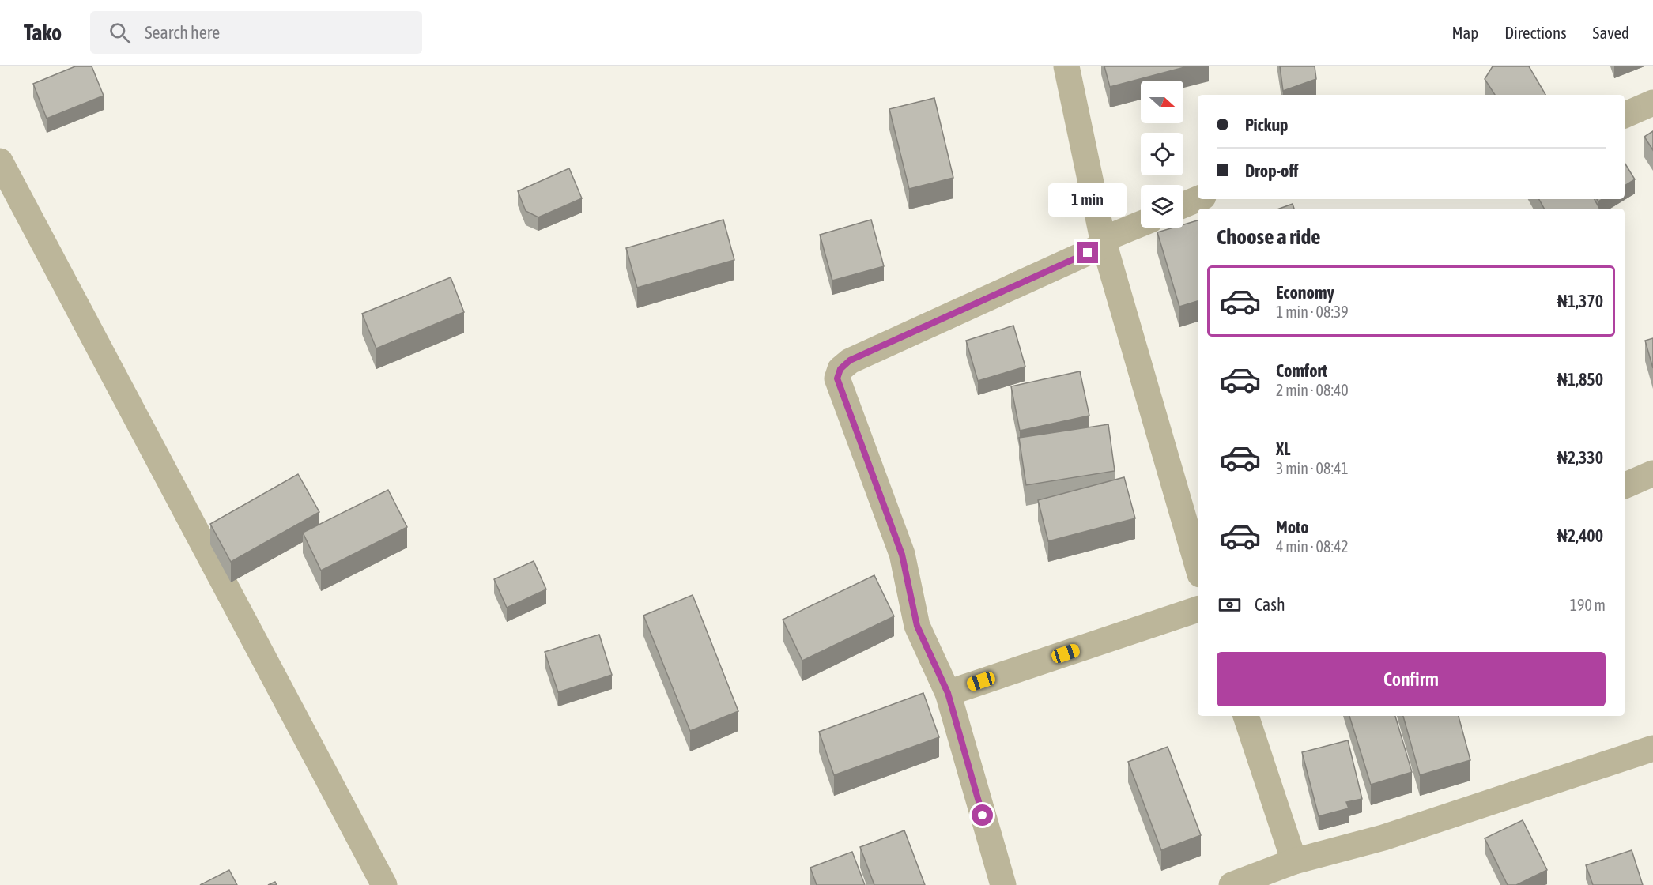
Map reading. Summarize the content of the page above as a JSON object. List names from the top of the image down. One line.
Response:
{"north":"right","page":{"header":"Tako","search":"Search here","nav":["Map","Directions","Saved"],"banner":["Pickup","Drop-off"],"bubble":"1 min","heading":"Choose a ride","list":[{"name":"Economy","note":"1 min · 08:39","value":"₦1,370"},{"name":"Comfort","note":"2 min · 08:40","value":"₦1,850"},{"name":"XL","note":"3 min · 08:41","value":"₦2,330"},{"name":"Moto","note":"4 min · 08:42","value":"₦2,400"}],"pay":["Cash","190 m"],"buttons":"Confirm"}}
